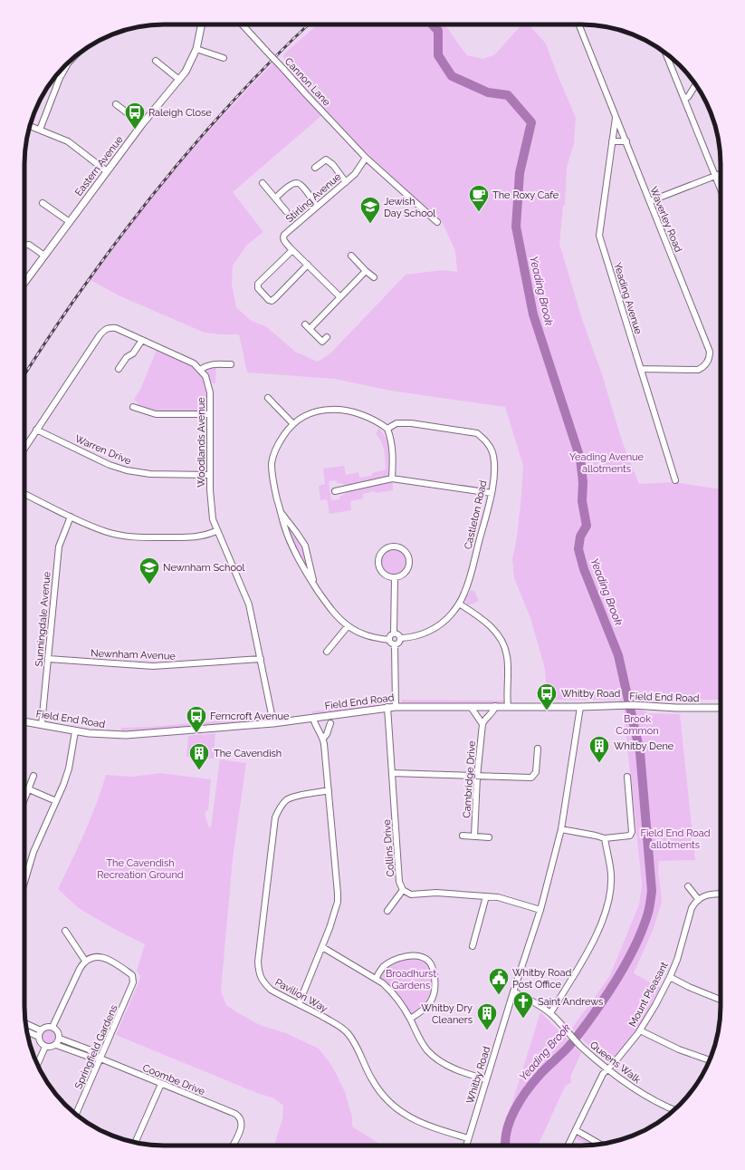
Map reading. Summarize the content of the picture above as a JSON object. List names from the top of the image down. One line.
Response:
{"streets":{"street":["Cannon Lane","Eastern Avenue","Stirling Avenue","Waverley Road","Yeading Avenue","Woodlands Avenue","Warren Drive","Castleton Road","Sunningdale Avenue","Newnham Avenue","Field End Road","Cambridge Drive","Collins Drive","Mount Pleasant","Pavilion Way","Springfield Gardens","Queens Walk","Whitby Road","Coombe Drive"]},"crossings":[["Cannon Lane","Stirling Avenue"],["Waverley Road","Yeading Avenue"],["Woodlands Avenue","Warren Drive"],["Woodlands Avenue","Newnham Avenue"],["Woodlands Avenue","Field End Road"],["Sunningdale Avenue","Newnham Avenue"],["Sunningdale Avenue","Field End Road"],["Field End Road","Collins Drive"],["Field End Road","Whitby Road"],["Mount Pleasant","Queens Walk"],["Pavilion Way","Whitby Road"],["Springfield Gardens","Coombe Drive"],["Queens Walk","Whitby Road"]],"water":["Yeading Brook"],"parks":["Yeading Avenue allotments","Brook Common","Field End Road allotments","The Cavendish Recreation Ground","Broadhurst Gardens"],"places":{"bus stop":["Raleigh Close","Whitby Road","Ferncroft Avenue"],"cafe":["The Roxy Cafe"],"school or university":["Jewish Day School","Newnham School"],"building":["Whitby Dene","The Cavendish","Whitby Dry Cleaners"],"public building":["Whitby Road Post Office"],"church":["Saint Andrews"]}}
